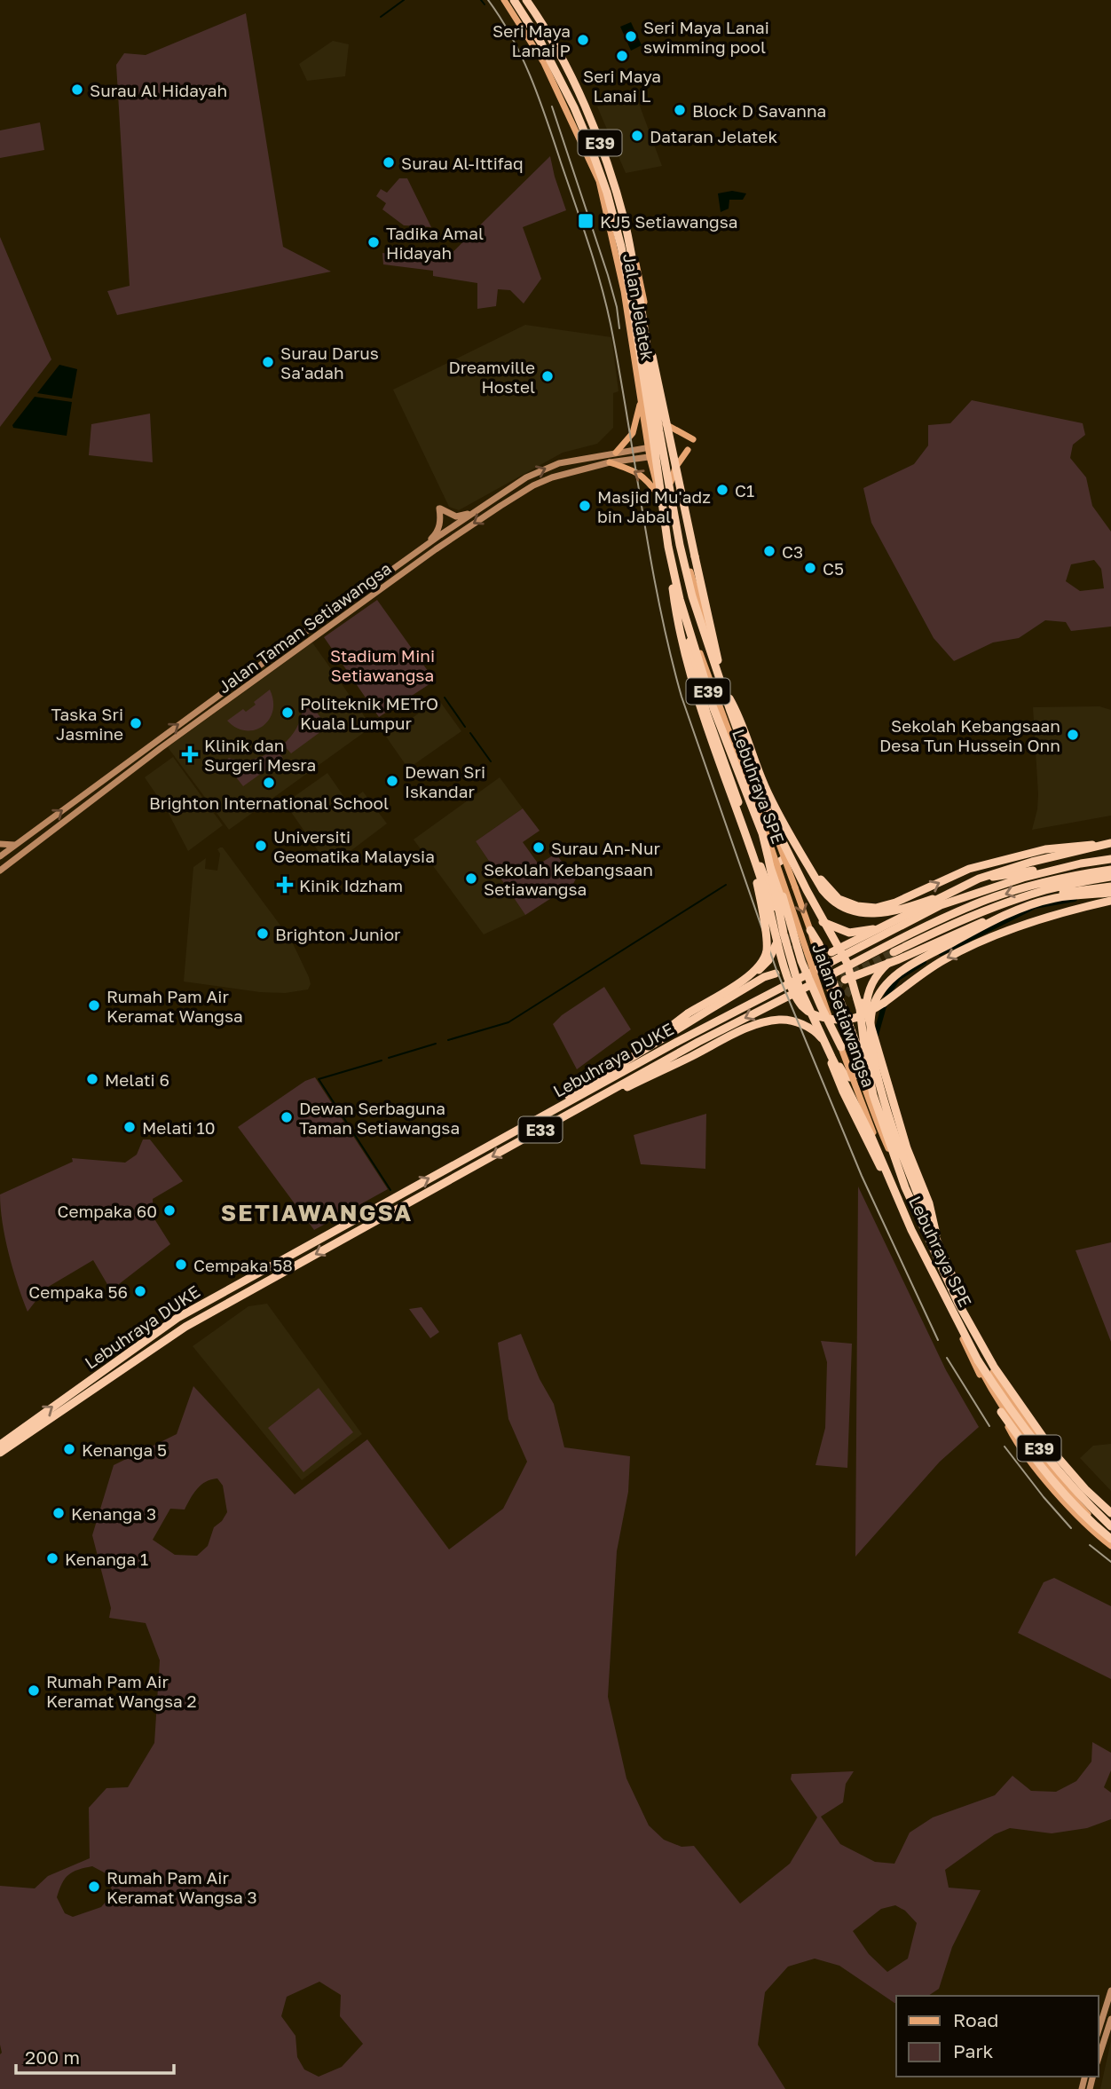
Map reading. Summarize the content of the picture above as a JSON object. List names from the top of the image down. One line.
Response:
{"streets":{"highway":["E39","Lebuhraya SPE","Lebuhraya DUKE","E33"],"main road":["Jalan Jelatek","Jalan Taman Setiawangsa","Jalan Setiawangsa"]},"crossings":[["E39","Jalan Jelatek"],["E39","Jalan Setiawangsa"],["Jalan Jelatek","Jalan Taman Setiawangsa"],["Jalan Jelatek","Jalan Setiawangsa"],["Jalan Taman Setiawangsa","Jalan Setiawangsa"]],"districts":["SETIAWANGSA"],"parks":["Stadium Mini Setiawangsa"],"places":{"other":["Seri Maya Lanai swimming pool","Seri Maya Lanai P","Seri Maya Lanai L","Surau Al Hidayah","Block D Savanna","Dataran Jelatek","Surau Al-Ittifaq","Tadika Amal Hidayah","Surau Darus Sa'adah","Dreamville Hostel","C1","Masjid Mu'adz bin Jabal","C3","C5","Politeknik METrO Kuala Lumpur","Taska Sri Jasmine","Sekolah Kebangsaan Desa Tun Hussein Onn","Dewan Sri Iskandar","Brighton International School","Universiti Geomatika Malaysia","Surau An-Nur","Sekolah Kebangsaan Setiawangsa","Brighton Junior","Rumah Pam Air Keramat Wangsa","Melati 6","Dewan Serbaguna Taman Setiawangsa","Melati 10","Cempaka 60","Cempaka 58","Cempaka 56","Kenanga 5","Kenanga 3","Kenanga 1","Rumah Pam Air Keramat Wangsa 2","Rumah Pam Air Keramat Wangsa 3"],"transit":["KJ5 Setiawangsa"],"health":["Klinik dan Surgeri Mesra","Kinik Idzham"]},"legend":["Road","Park"],"scale_bar":"200 m"}
